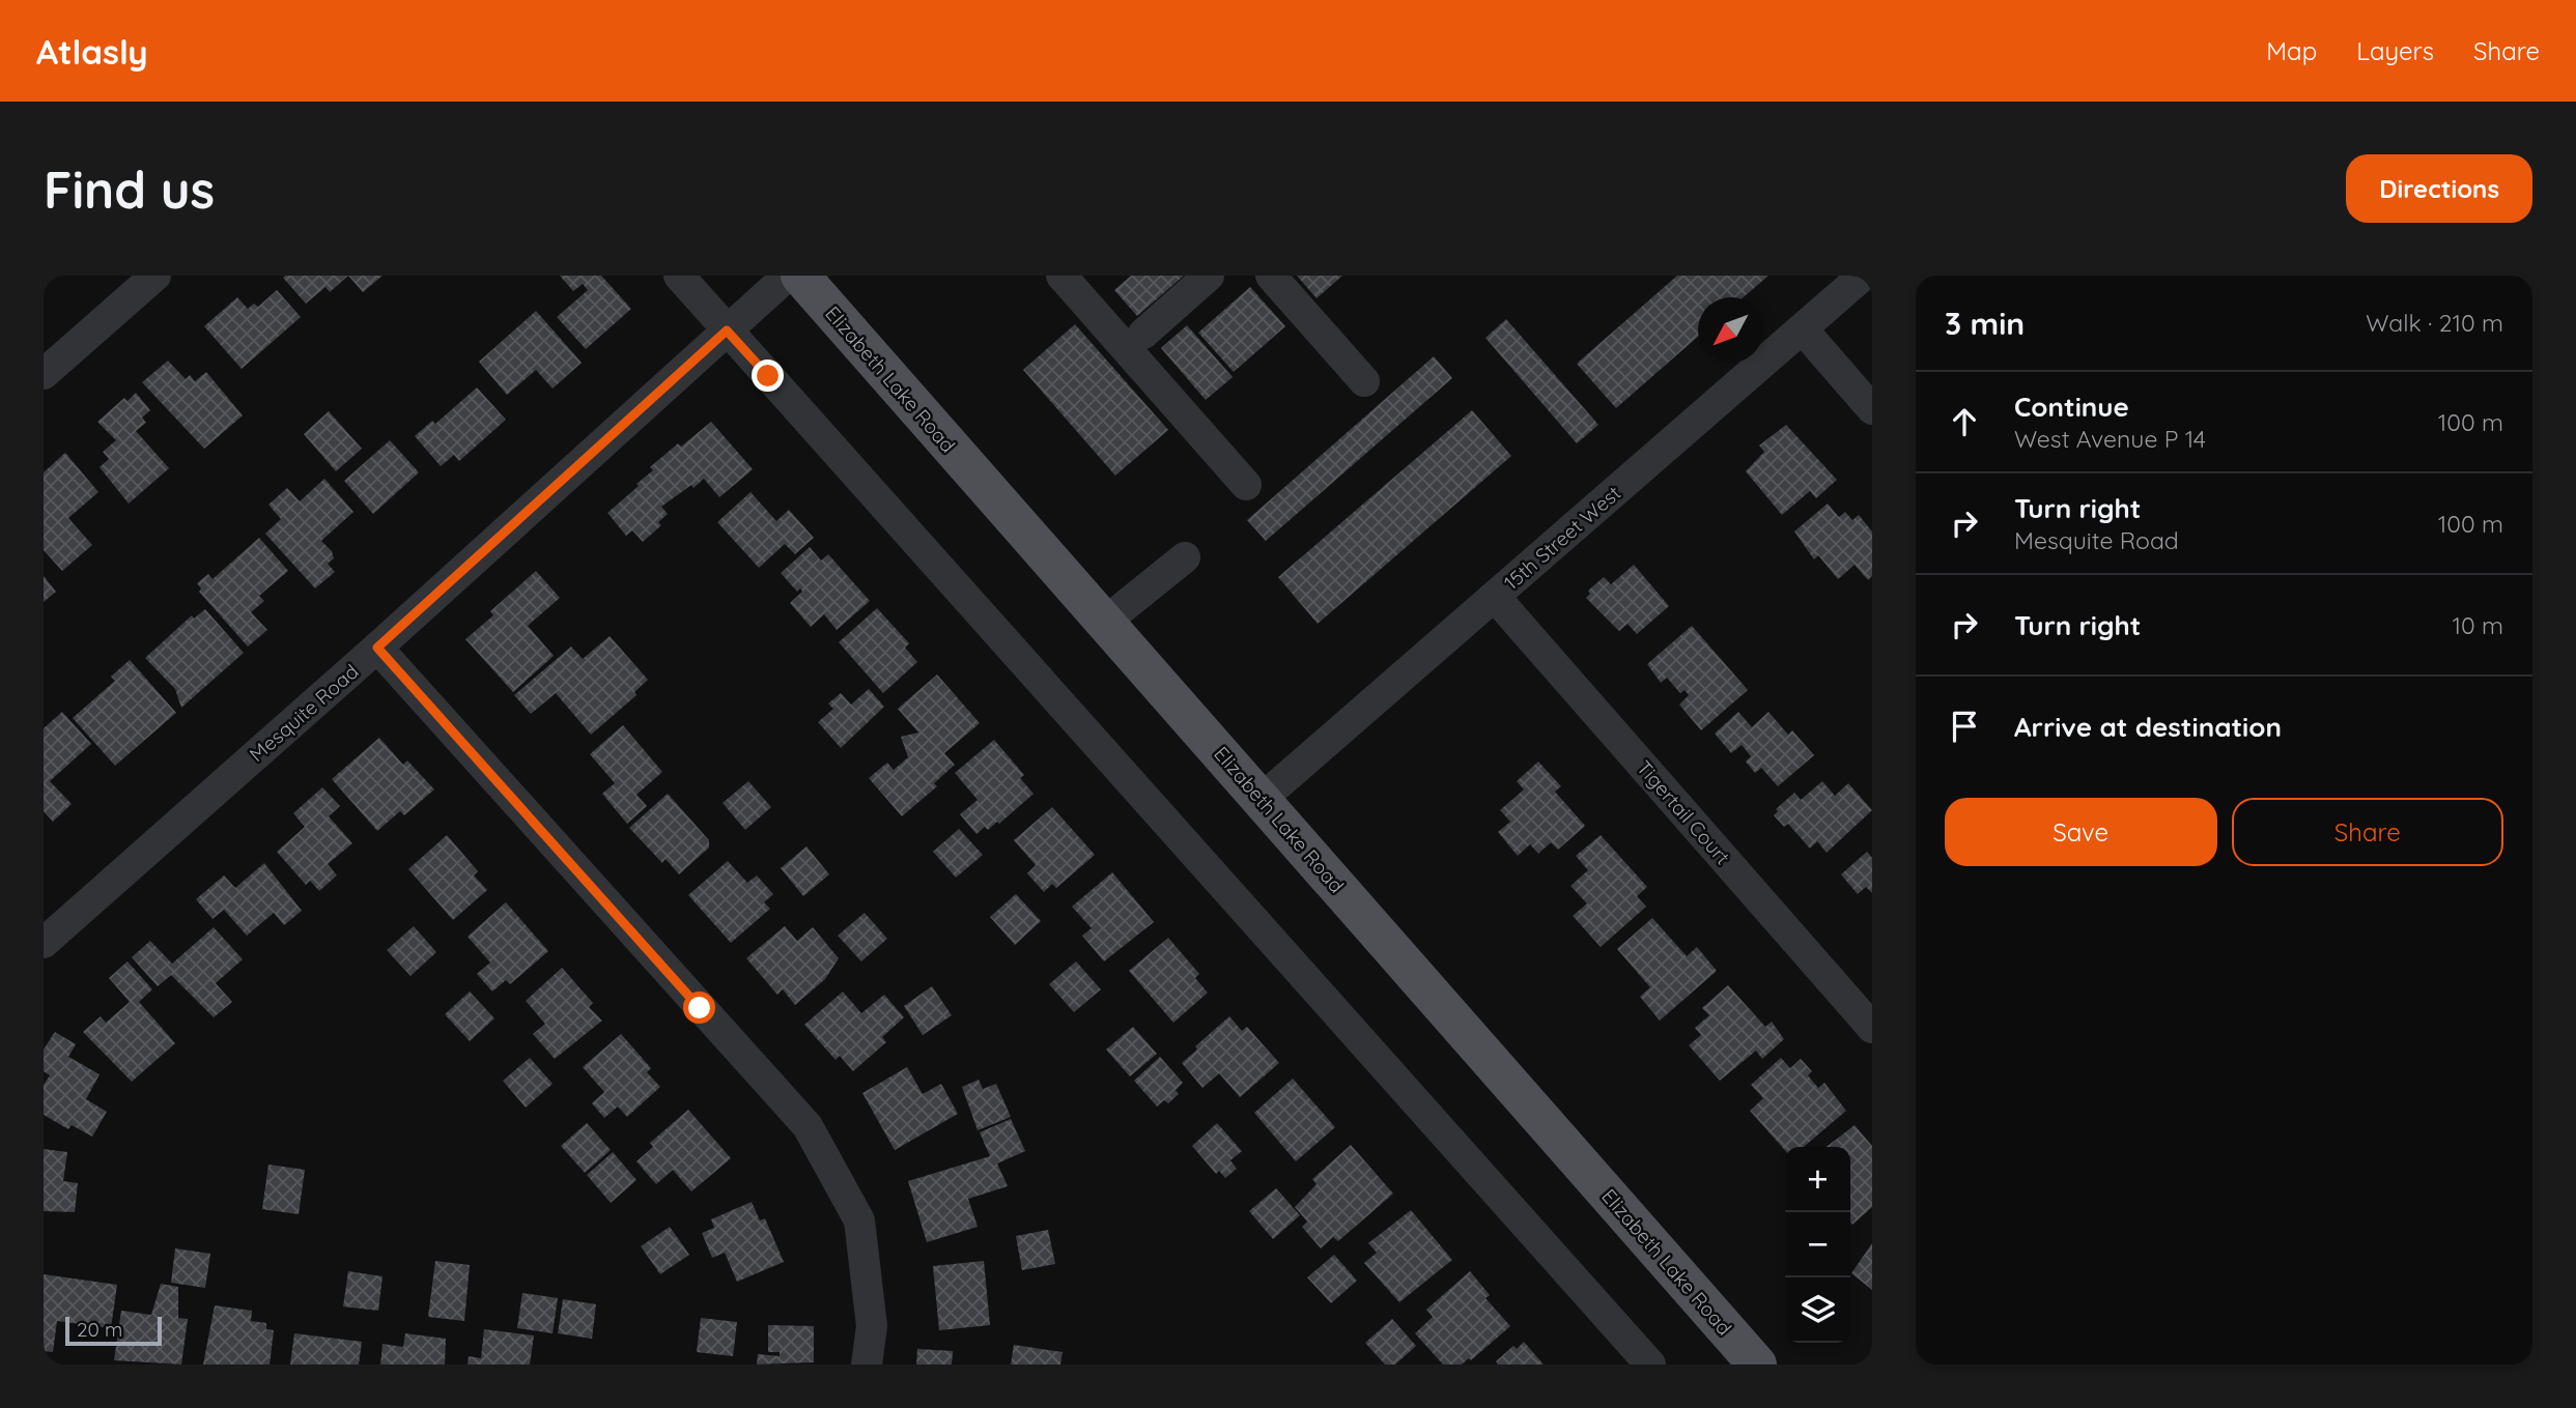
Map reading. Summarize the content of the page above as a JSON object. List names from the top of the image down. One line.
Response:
{"streets":{"main road":["Elizabeth Lake Road"],"street":["15th Street West","Mesquite Road","Tigertail Court"]},"crossings":[["Elizabeth Lake Road","15th Street West"],["15th Street West","Tigertail Court"]],"scale_bar":"20 m","north":"bottom left","page":{"header":"Atlasly","nav":["Map","Layers","Share"],"buttons":["Directions",["Save","Share"]],"title":"Find us","heading":["3 min","Walk · 210 m"],"list":[["Continue","West Avenue P 14","100 m"],["Turn right","Mesquite Road","100 m"],["Turn right","10 m"],"Arrive at destination"],"map_buttons":["+","−"],"scale":"20 m"}}
